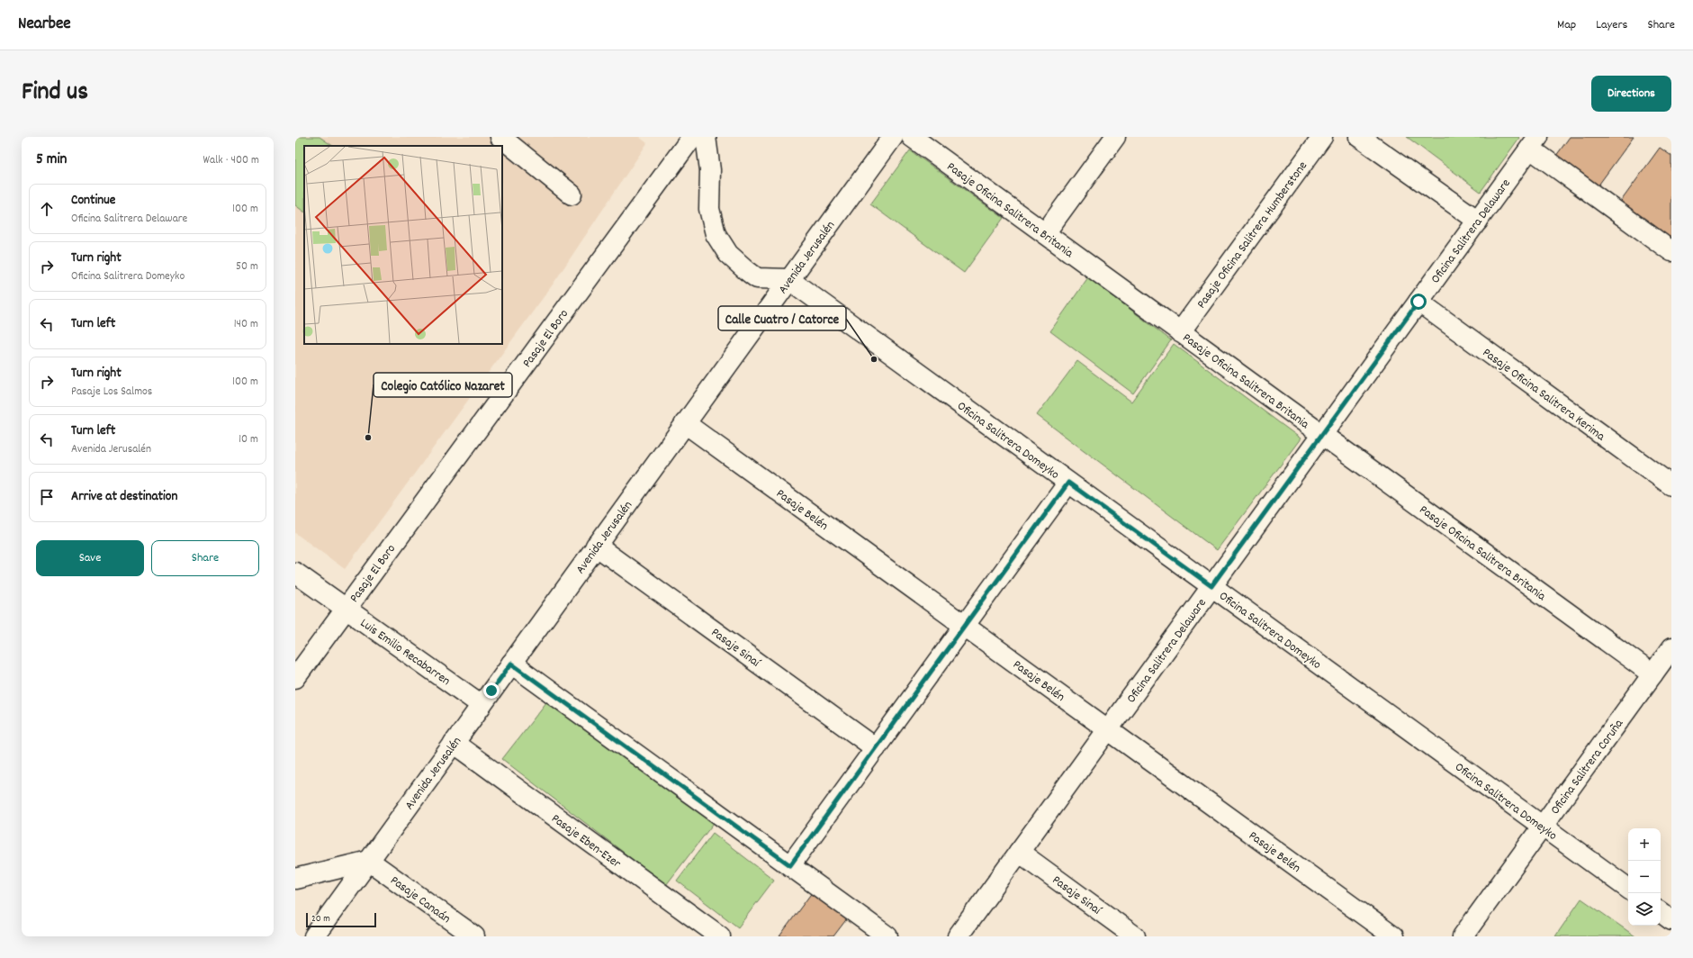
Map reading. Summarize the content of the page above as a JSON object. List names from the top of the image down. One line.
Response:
{"streets":{"street":["Pasaje Oficina Salitrera Britania","Oficina Salitrera Delaware","Pasaje Oficina Salitrera Humberstone","Avenida Jerusalén","Pasaje El Boro","Pasaje Oficina Salitrera Kerima","Oficina Salitrera Domeyko","Pasaje Belén","Pasaje Sinaí","Luis Emilio Recabarren","Oficina Salitrera Coruña","Pasaje Eben-Ezer","Pasaje Canaán"]},"crossings":[["Pasaje Oficina Salitrera Britania","Oficina Salitrera Delaware"],["Pasaje Oficina Salitrera Britania","Pasaje Oficina Salitrera Humberstone"],["Pasaje Oficina Salitrera Britania","Oficina Salitrera Coruña"],["Oficina Salitrera Delaware","Pasaje Oficina Salitrera Kerima"],["Oficina Salitrera Delaware","Oficina Salitrera Domeyko"],["Oficina Salitrera Delaware","Pasaje Belén"],["Oficina Salitrera Delaware","Pasaje Sinaí"],["Avenida Jerusalén","Oficina Salitrera Domeyko"],["Avenida Jerusalén","Pasaje Belén"],["Avenida Jerusalén","Pasaje Sinaí"],["Avenida Jerusalén","Luis Emilio Recabarren"],["Avenida Jerusalén","Pasaje Eben-Ezer"],["Avenida Jerusalén","Pasaje Canaán"],["Pasaje El Boro","Luis Emilio Recabarren"],["Oficina Salitrera Domeyko","Oficina Salitrera Coruña"]],"places":["Calle Cuatro / Catorce","Colegio Católico Nazaret"],"scale_bar":"20 m","page":{"header":"Nearbee","nav":["Map","Layers","Share"],"title":"Find us","buttons":["Directions",["Save","Share"]],"heading":["5 min","Walk · 400 m"],"list":[["Continue","Oficina Salitrera Delaware","100 m"],["Turn right","Oficina Salitrera Domeyko","50 m"],["Turn left","140 m"],["Turn right","Pasaje Los Salmos","100 m"],["Turn left","Avenida Jerusalén","10 m"],"Arrive at destination"],"map_buttons":["+","−"],"scale":"20 m"}}
